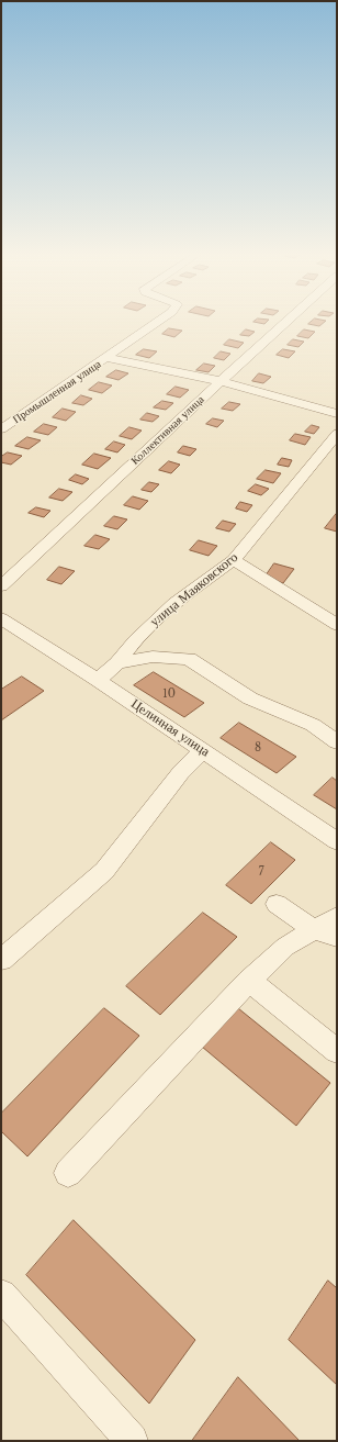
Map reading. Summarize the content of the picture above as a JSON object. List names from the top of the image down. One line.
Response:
{"streets":{"street":["Промышленная улица","Коллективная улица","улица Маяковского","Целинная улица"]},"crossings":[["улица Маяковского","Целинная улица"]],"house_numbers":["10","8","7"]}
